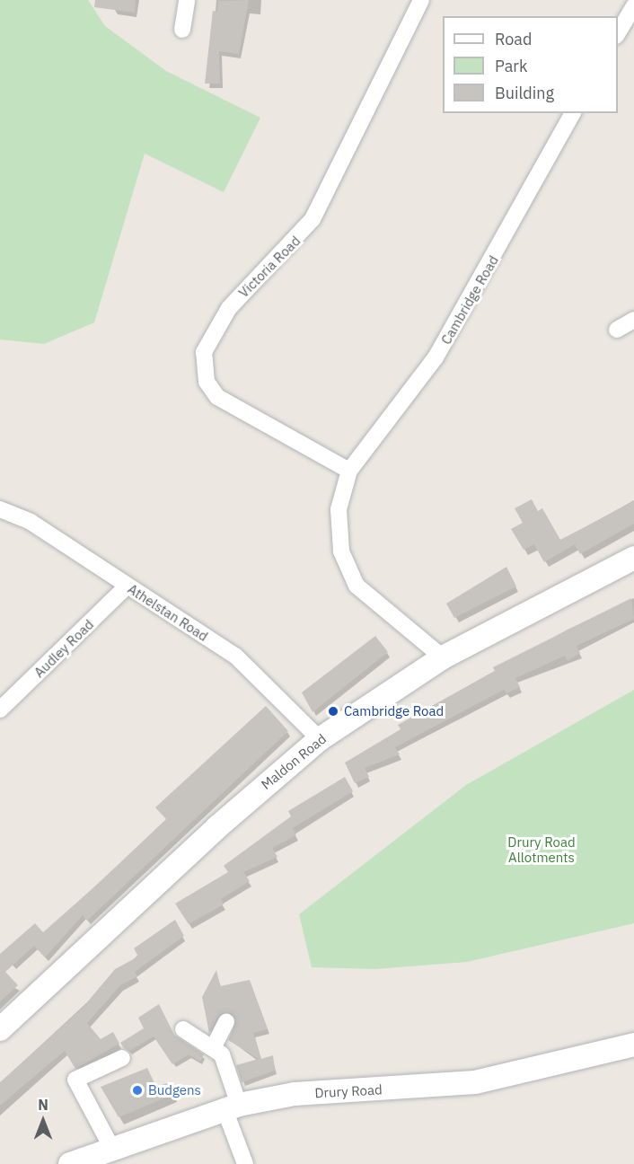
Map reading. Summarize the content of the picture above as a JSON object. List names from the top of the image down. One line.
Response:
{"streets":{"main road":["Maldon Road","Drury Road"],"street":["Victoria Road","Cambridge Road","Athelstan Road","Audley Road"]},"crossings":[["Victoria Road","Cambridge Road"],["Cambridge Road","Maldon Road"],["Athelstan Road","Audley Road"],["Athelstan Road","Maldon Road"]],"parks":["Drury Road Allotments"],"places":["Cambridge Road","Budgens"],"legend":["Road","Park","Building"],"north":"top"}
